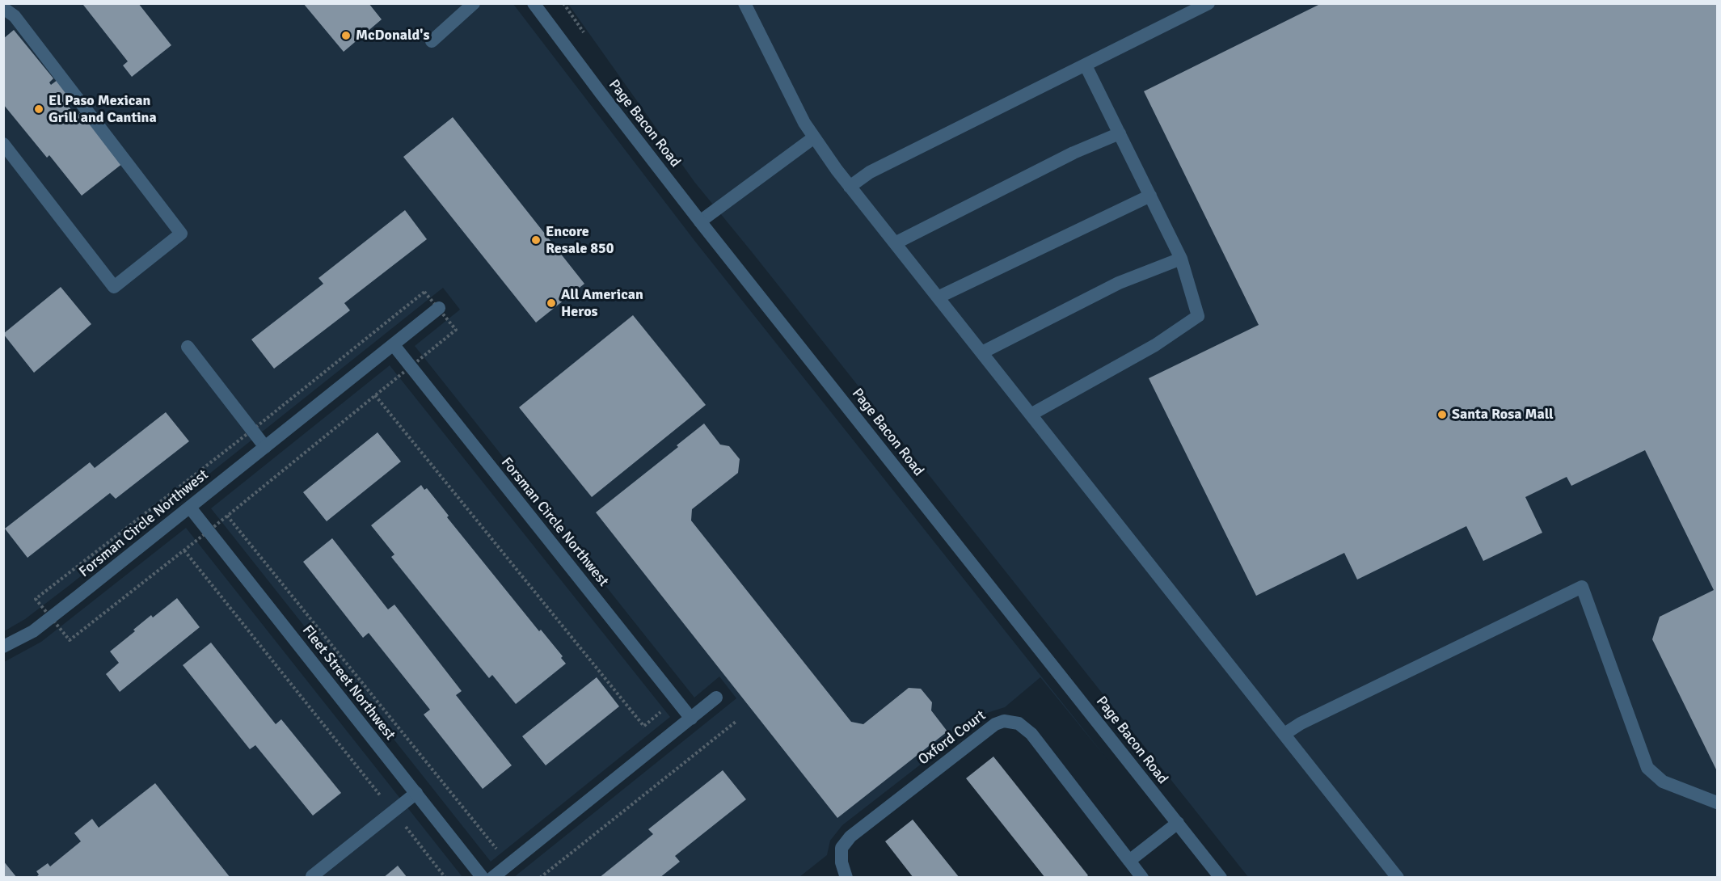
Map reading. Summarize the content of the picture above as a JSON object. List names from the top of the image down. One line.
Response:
{"streets":{"street":["Page Bacon Road","Forsman Circle Northwest","Fleet Street Northwest","Oxford Court"]},"crossings":[["Forsman Circle Northwest","Fleet Street Northwest"]],"places":["McDonald's","El Paso Mexican Grill and Cantina","Encore Resale 850","All American Heros","Santa Rosa Mall"]}
